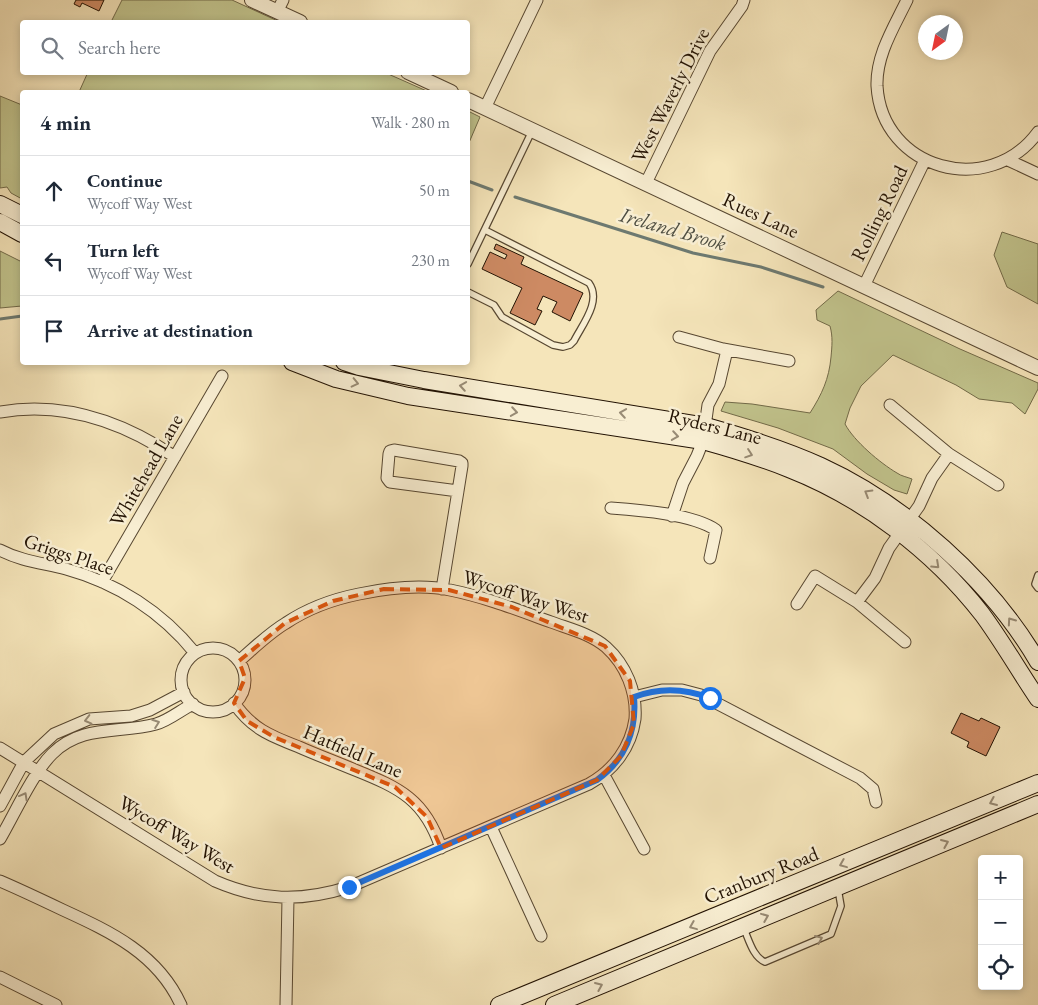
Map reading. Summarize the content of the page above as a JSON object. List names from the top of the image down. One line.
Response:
{"streets":{"main road":["Ryders Lane","Cranbury Road"],"street":["West Waverly Drive","Rolling Road","Rues Lane","Whitehead Lane","Griggs Place","Wycoff Way West","Hatfield Lane"]},"crossings":[["West Waverly Drive","Rues Lane"],["Rolling Road","Rues Lane"],["Whitehead Lane","Griggs Place"],["Griggs Place","Hatfield Lane"],["Wycoff Way West","Hatfield Lane"]],"water":["Ireland Brook"],"north":"bottom left","page":{"search":"Search here","heading":["4 min","Walk · 280 m"],"list":[["Continue","Wycoff Way West","50 m"],["Turn left","Wycoff Way West","230 m"],"Arrive at destination"],"map_buttons":["+","−"]}}
